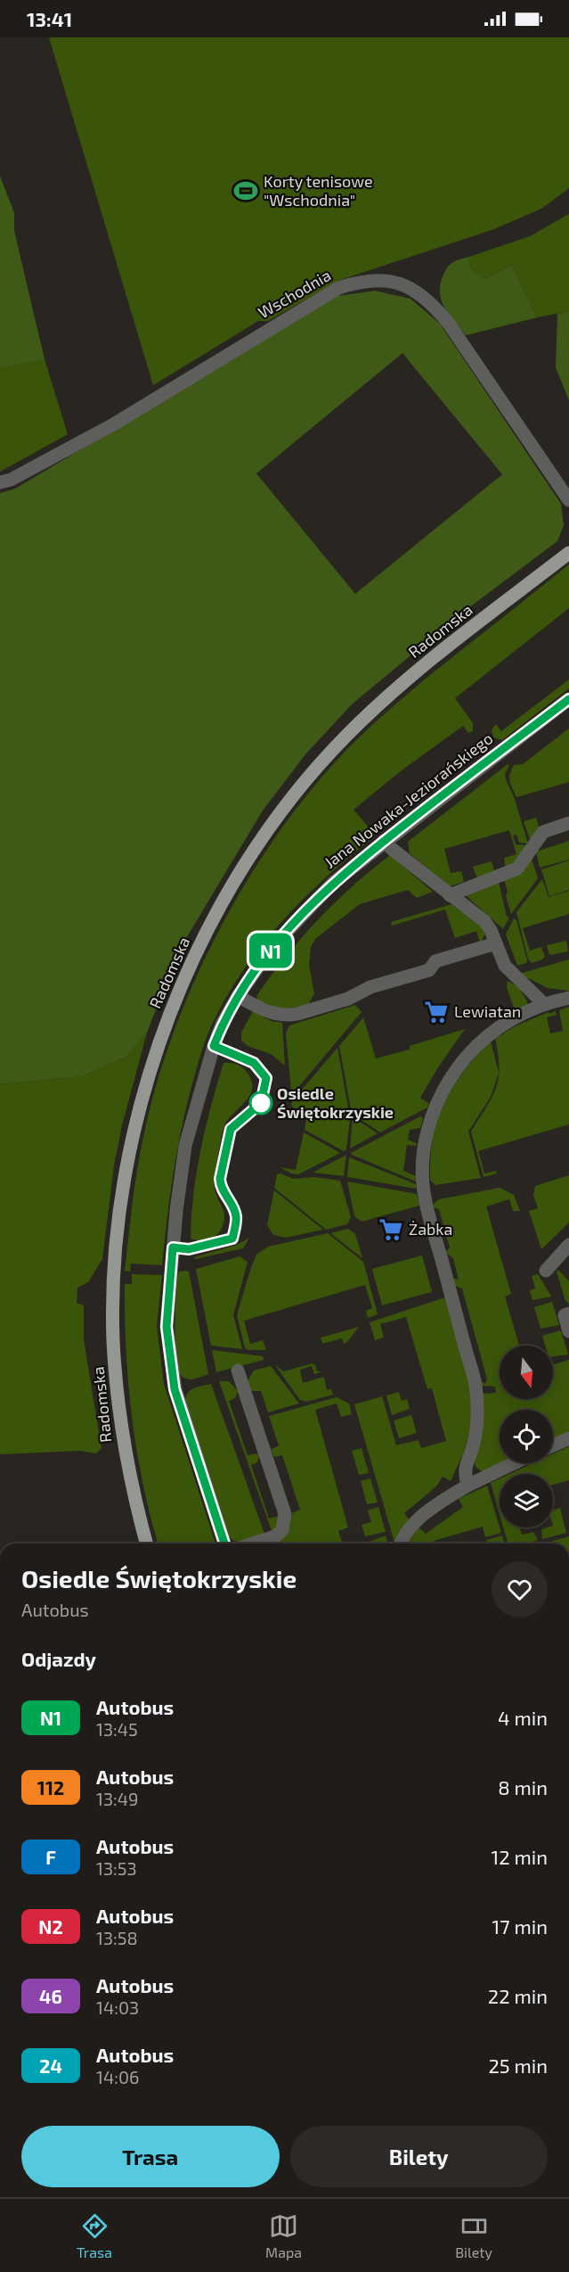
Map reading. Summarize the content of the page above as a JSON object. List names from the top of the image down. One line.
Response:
{"streets":{"main road":["Radomska"],"street":["Wschodnia","Jana Nowaka-Jeziorańskiego"]},"places":{"sports":["Korty tenisowe \"Wschodnia\""],"supermarket":["Lewiatan","Żabka"],"other":["Osiedle Świętokrzyskie"]},"lines":["bus line N1"],"north":"bottom","page":{"status":"13:41","on_map":"N1","heading":[["Osiedle Świętokrzyskie","Autobus"],"Odjazdy"],"list":[{"mark":"N1","name":"Autobus","note":"13:45","value":"4 min"},{"mark":"112","name":"Autobus","note":"13:49","value":"8 min"},{"mark":"F","name":"Autobus","note":"13:53","value":"12 min"},{"mark":"N2","name":"Autobus","note":"13:58","value":"17 min"},{"mark":"46","name":"Autobus","note":"14:03","value":"22 min"},{"mark":"24","name":"Autobus","note":"14:06","value":"25 min"}],"buttons":["Trasa","Bilety"],"tabs":["Trasa","Mapa","Bilety"]}}
